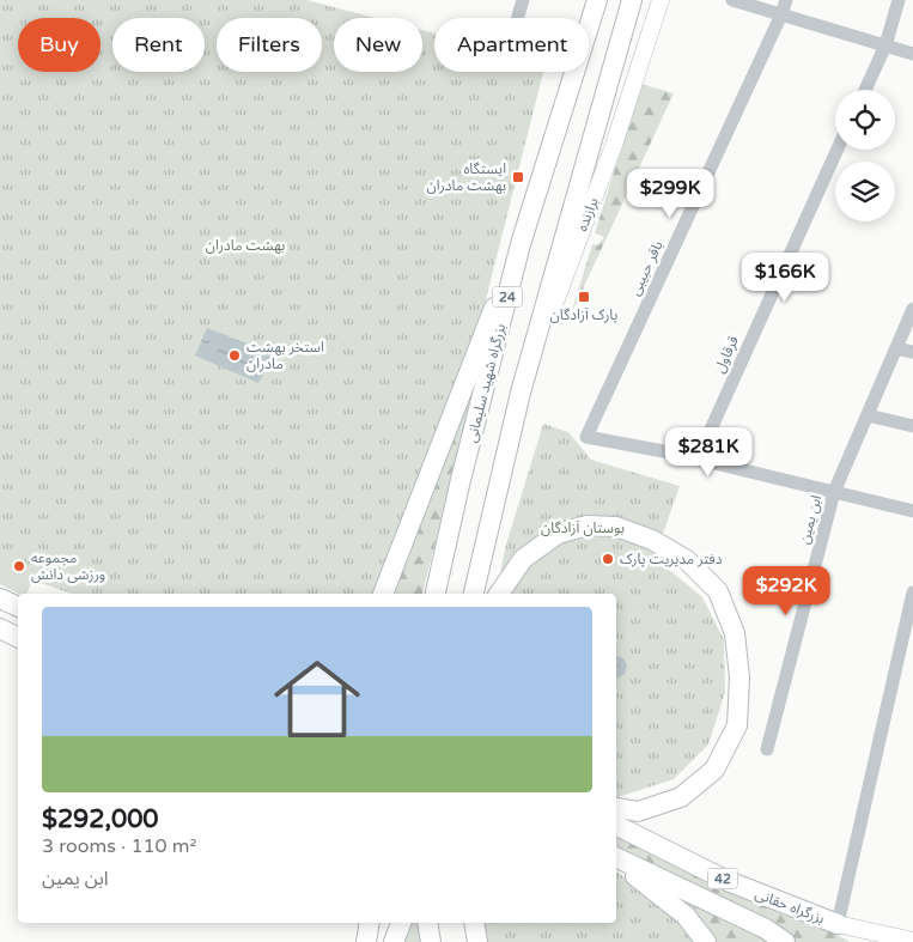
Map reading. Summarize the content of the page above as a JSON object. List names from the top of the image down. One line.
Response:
{"streets":{"highway":["24","بزرگراه شهید سلیمانی","42","بزرگراه حقانی"],"main road":["برازنده"],"street":["باقر حبیبی","قرقاول","ابن یمین"]},"crossings":[["برازنده","24"],["باقر حبیبی","قرقاول"]],"parks":["بهشت مادران","بوستان آزادگان"],"places":{"transit":["ایستگاه بهشت مادران","پارک آزادگان"],"other":["استخر بهشت مادران","دفتر مدیریت پارک","مجموعه ورزشی دانش"]},"page":{"chip":["Buy","Rent","Filters","New","Apartment"],"price":["$299K","$166K","$281K","$292K"],"list":[{"name":"$292,000","note":"3 rooms · 110 m² · ابن یمین"}]}}
